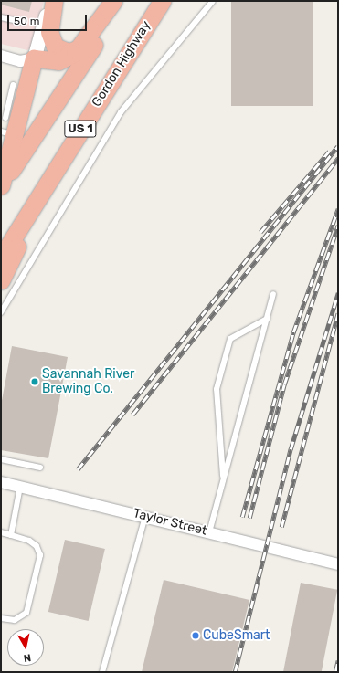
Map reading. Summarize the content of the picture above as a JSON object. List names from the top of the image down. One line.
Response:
{"streets":{"highway":["Gordon Highway","US 1"],"street":["Taylor Street"]},"places":["Savannah River Brewing Co.","CubeSmart"],"scale_bar":"50 m","north":"bottom"}
